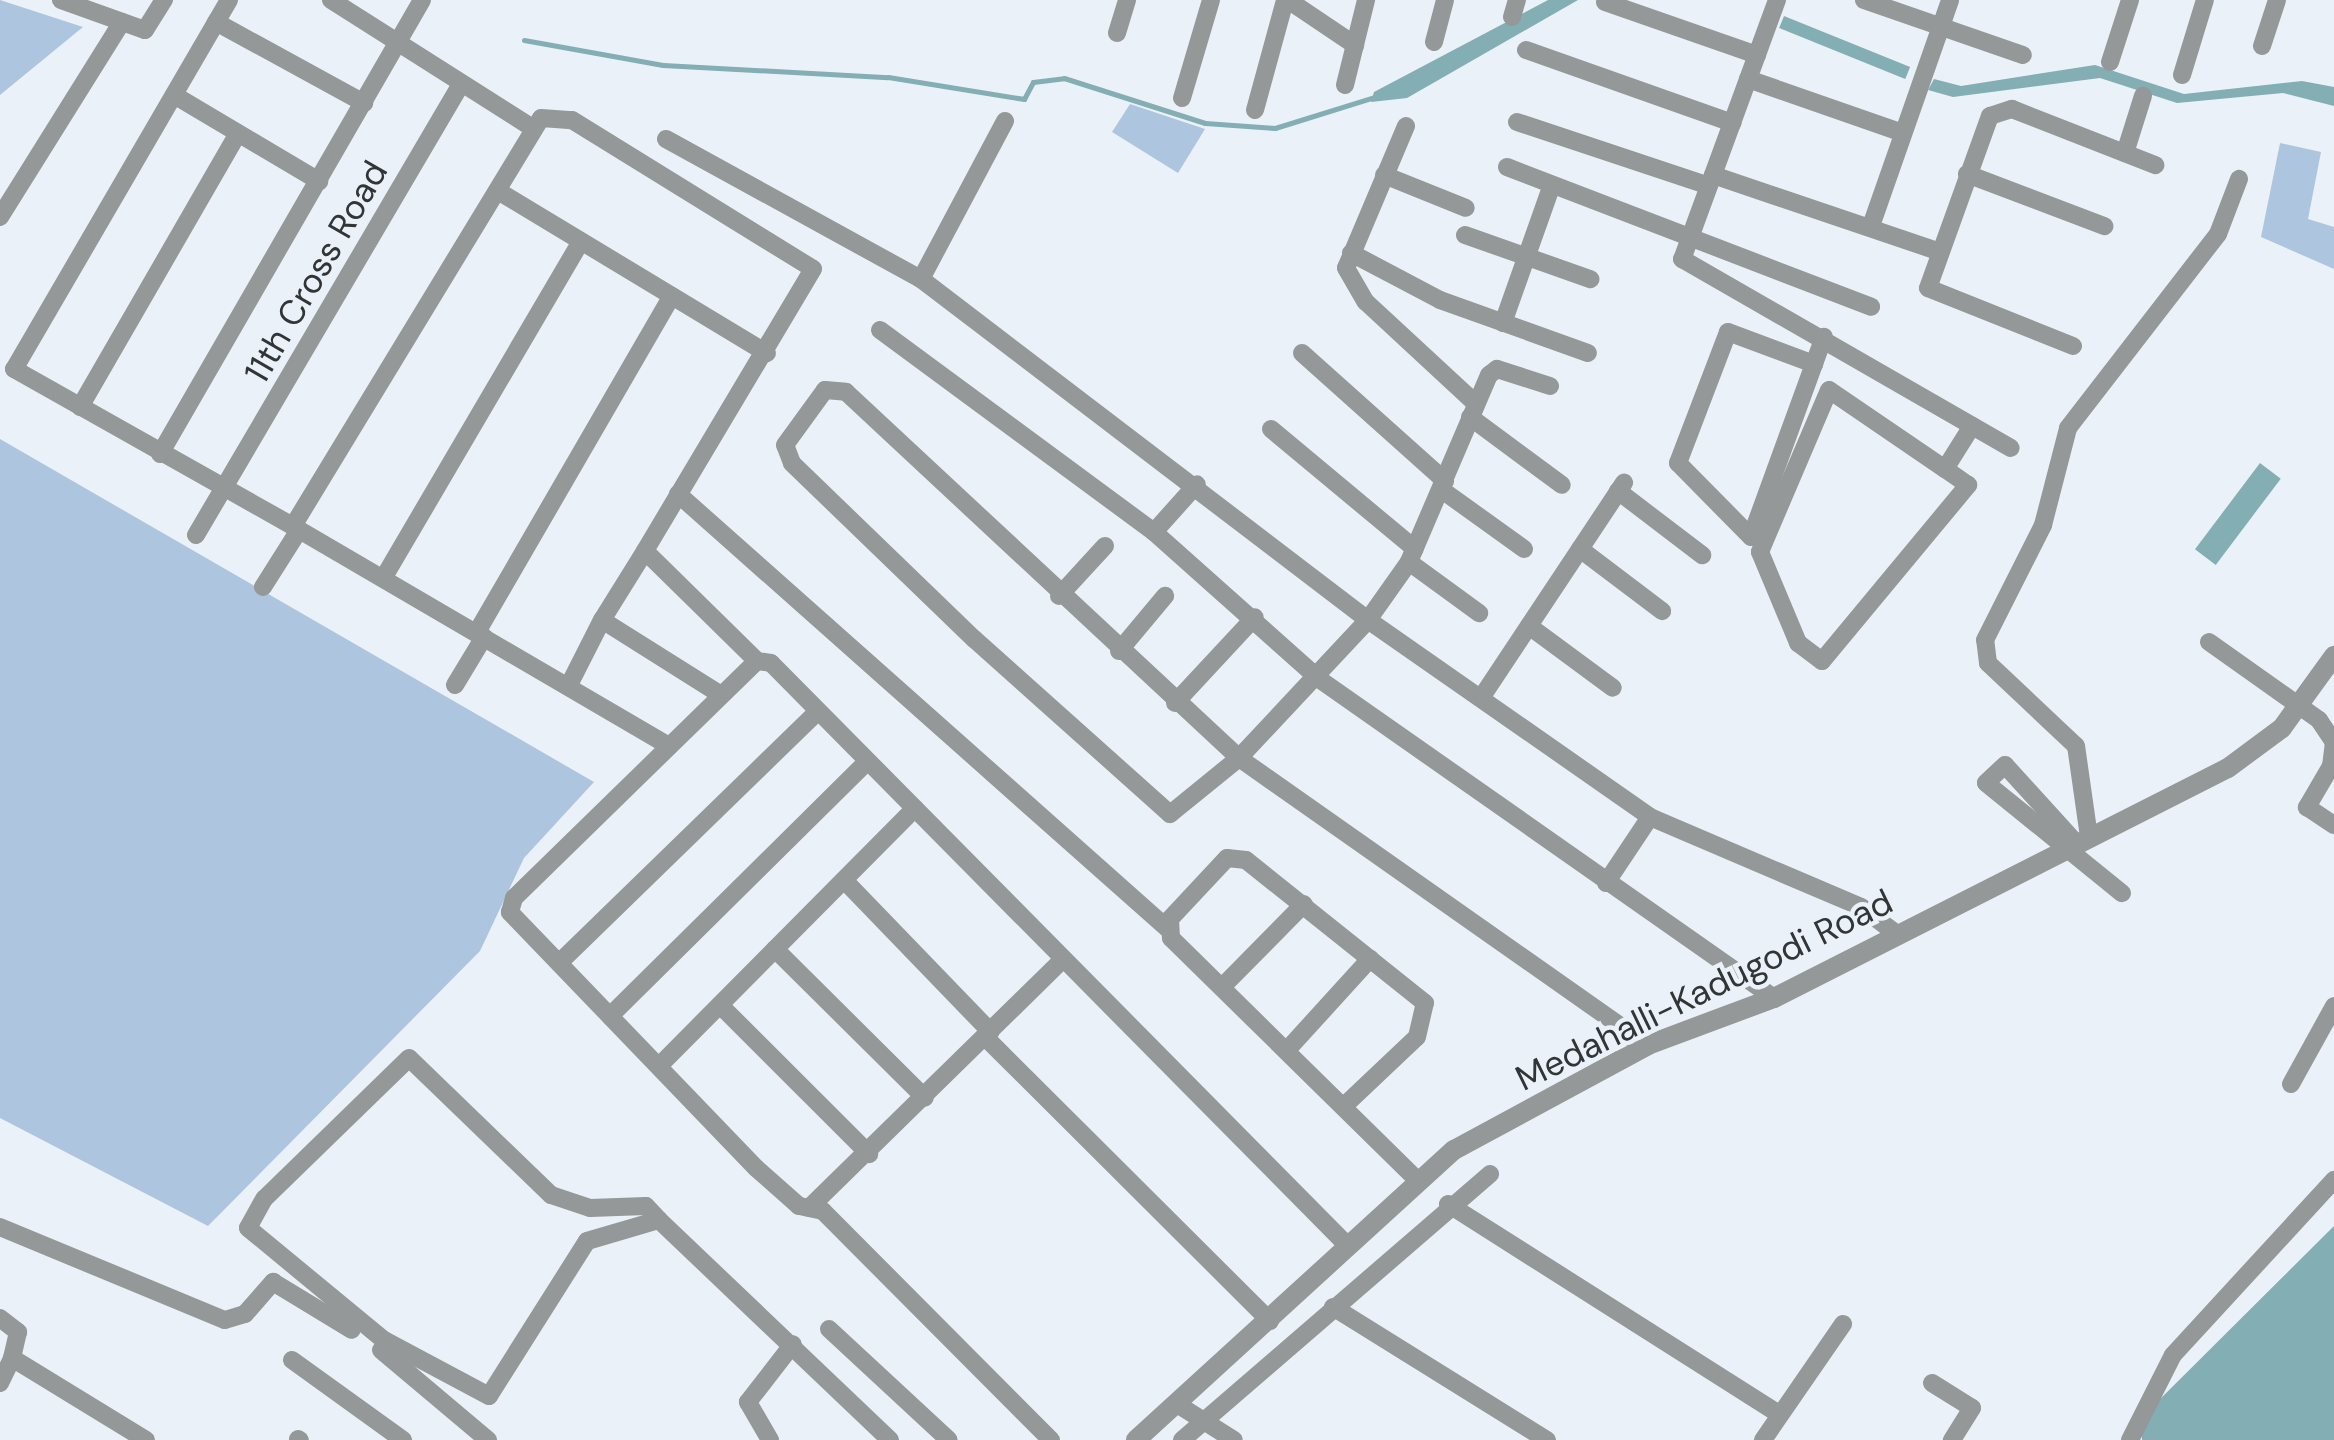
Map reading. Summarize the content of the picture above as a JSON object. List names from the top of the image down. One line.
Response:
{"streets":{"street":["11th Cross Road","Medahalli-Kadugodi Road"]}}
